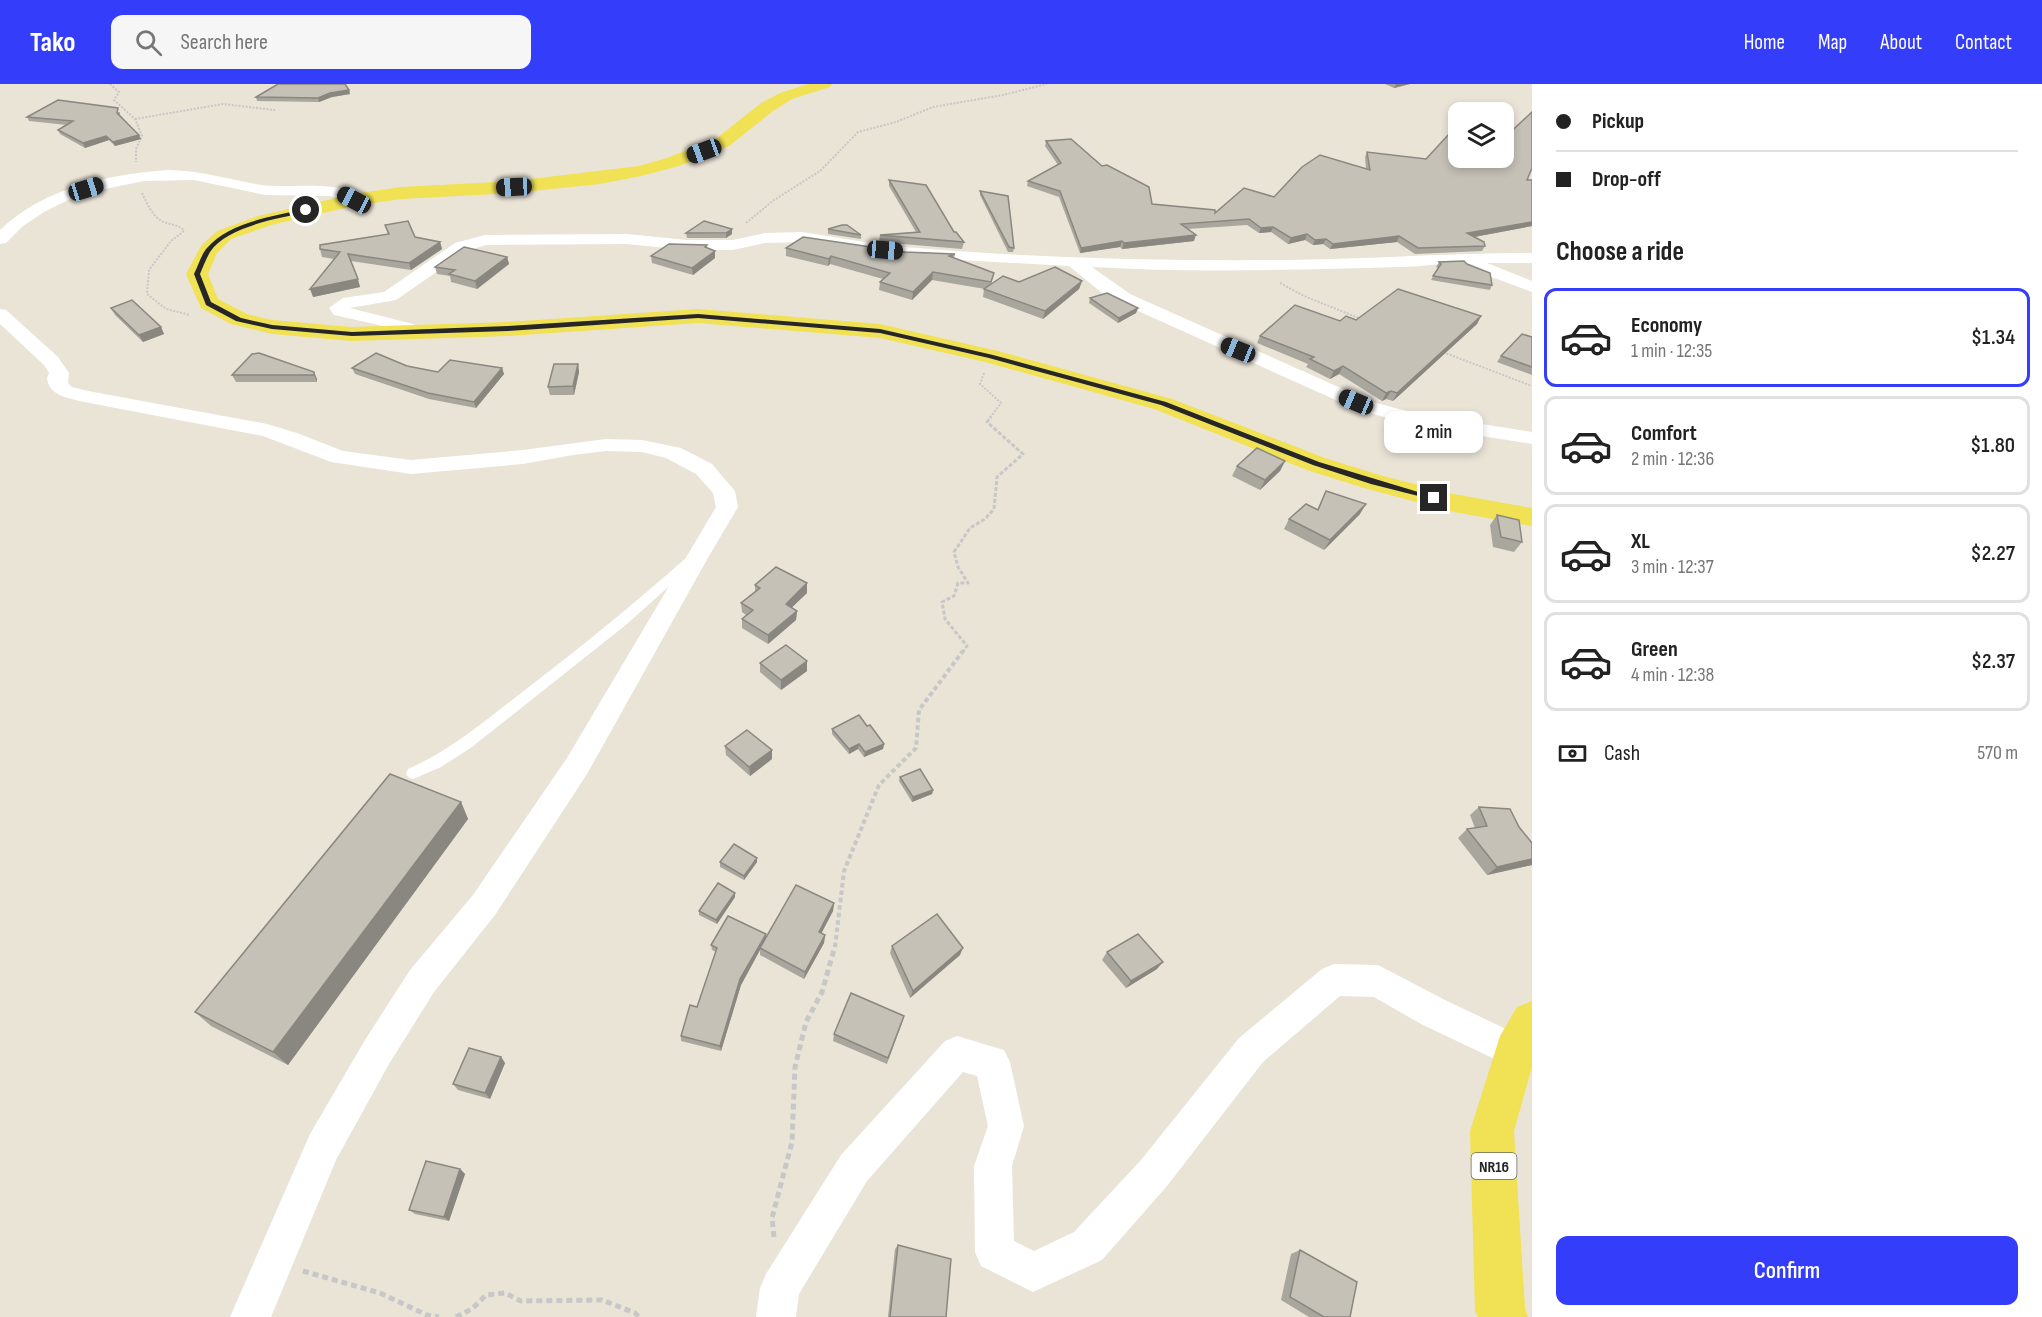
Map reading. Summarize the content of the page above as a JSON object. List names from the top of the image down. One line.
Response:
{"streets":{"main road":["NR16"]},"page":{"header":"Tako","search":"Search here","nav":["Home","Map","About","Contact"],"banner":["Pickup","Drop-off"],"heading":"Choose a ride","list":[{"name":"Economy","note":"1 min · 12:35","value":"$1.34"},{"name":"Comfort","note":"2 min · 12:36","value":"$1.80"},{"name":"XL","note":"3 min · 12:37","value":"$2.27"},{"name":"Green","note":"4 min · 12:38","value":"$2.37"}],"bubble":"2 min","pay":["Cash","570 m"],"buttons":"Confirm"}}
